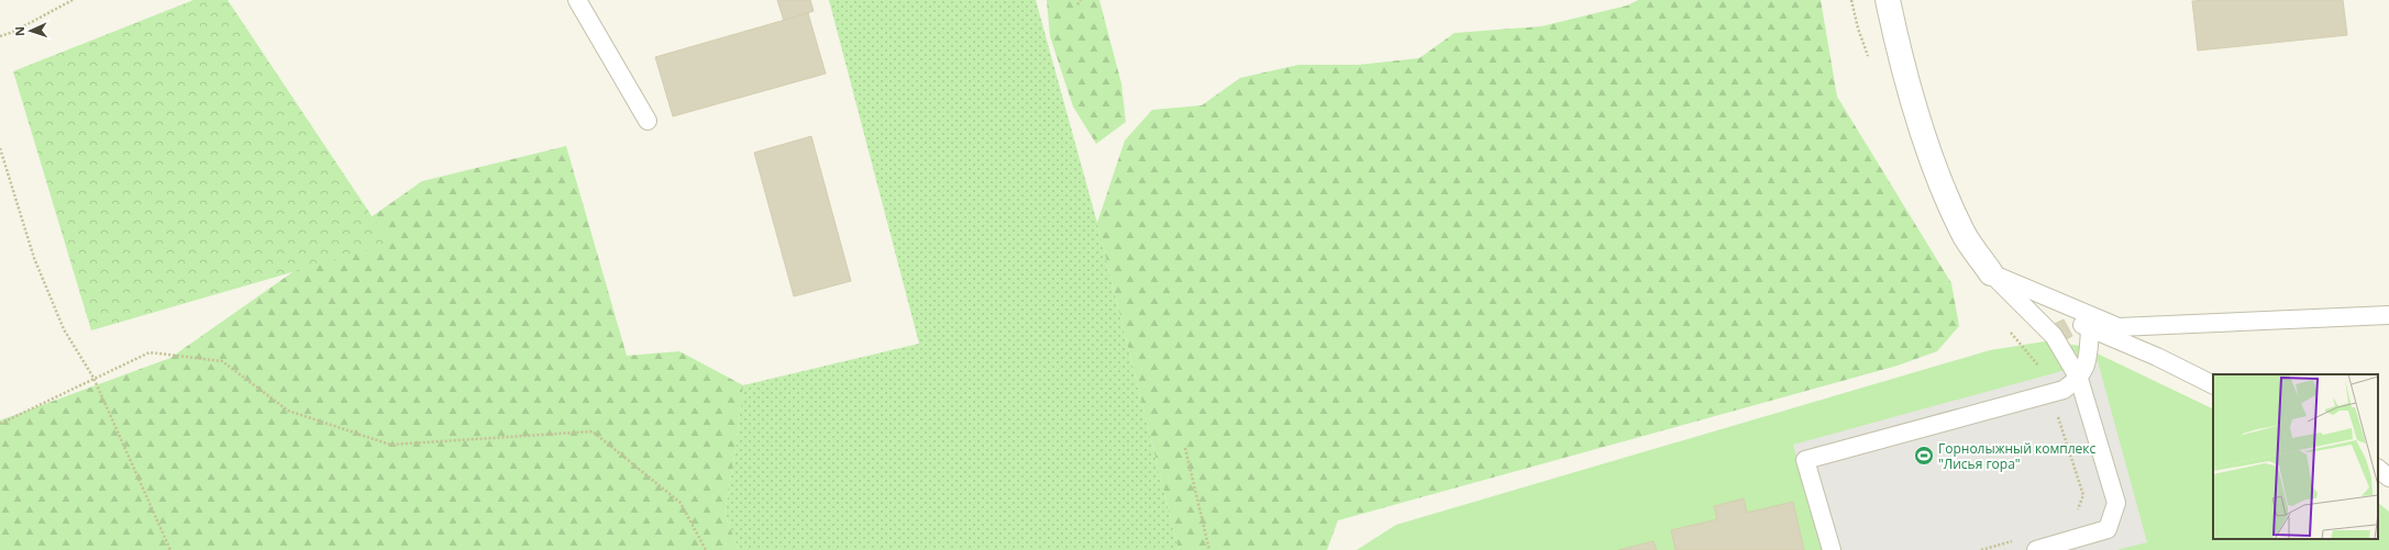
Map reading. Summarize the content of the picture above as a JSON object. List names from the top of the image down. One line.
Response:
{"places":{"sports":["Горнолыжный комплекс \"Лисья гора\""]},"north":"left"}
